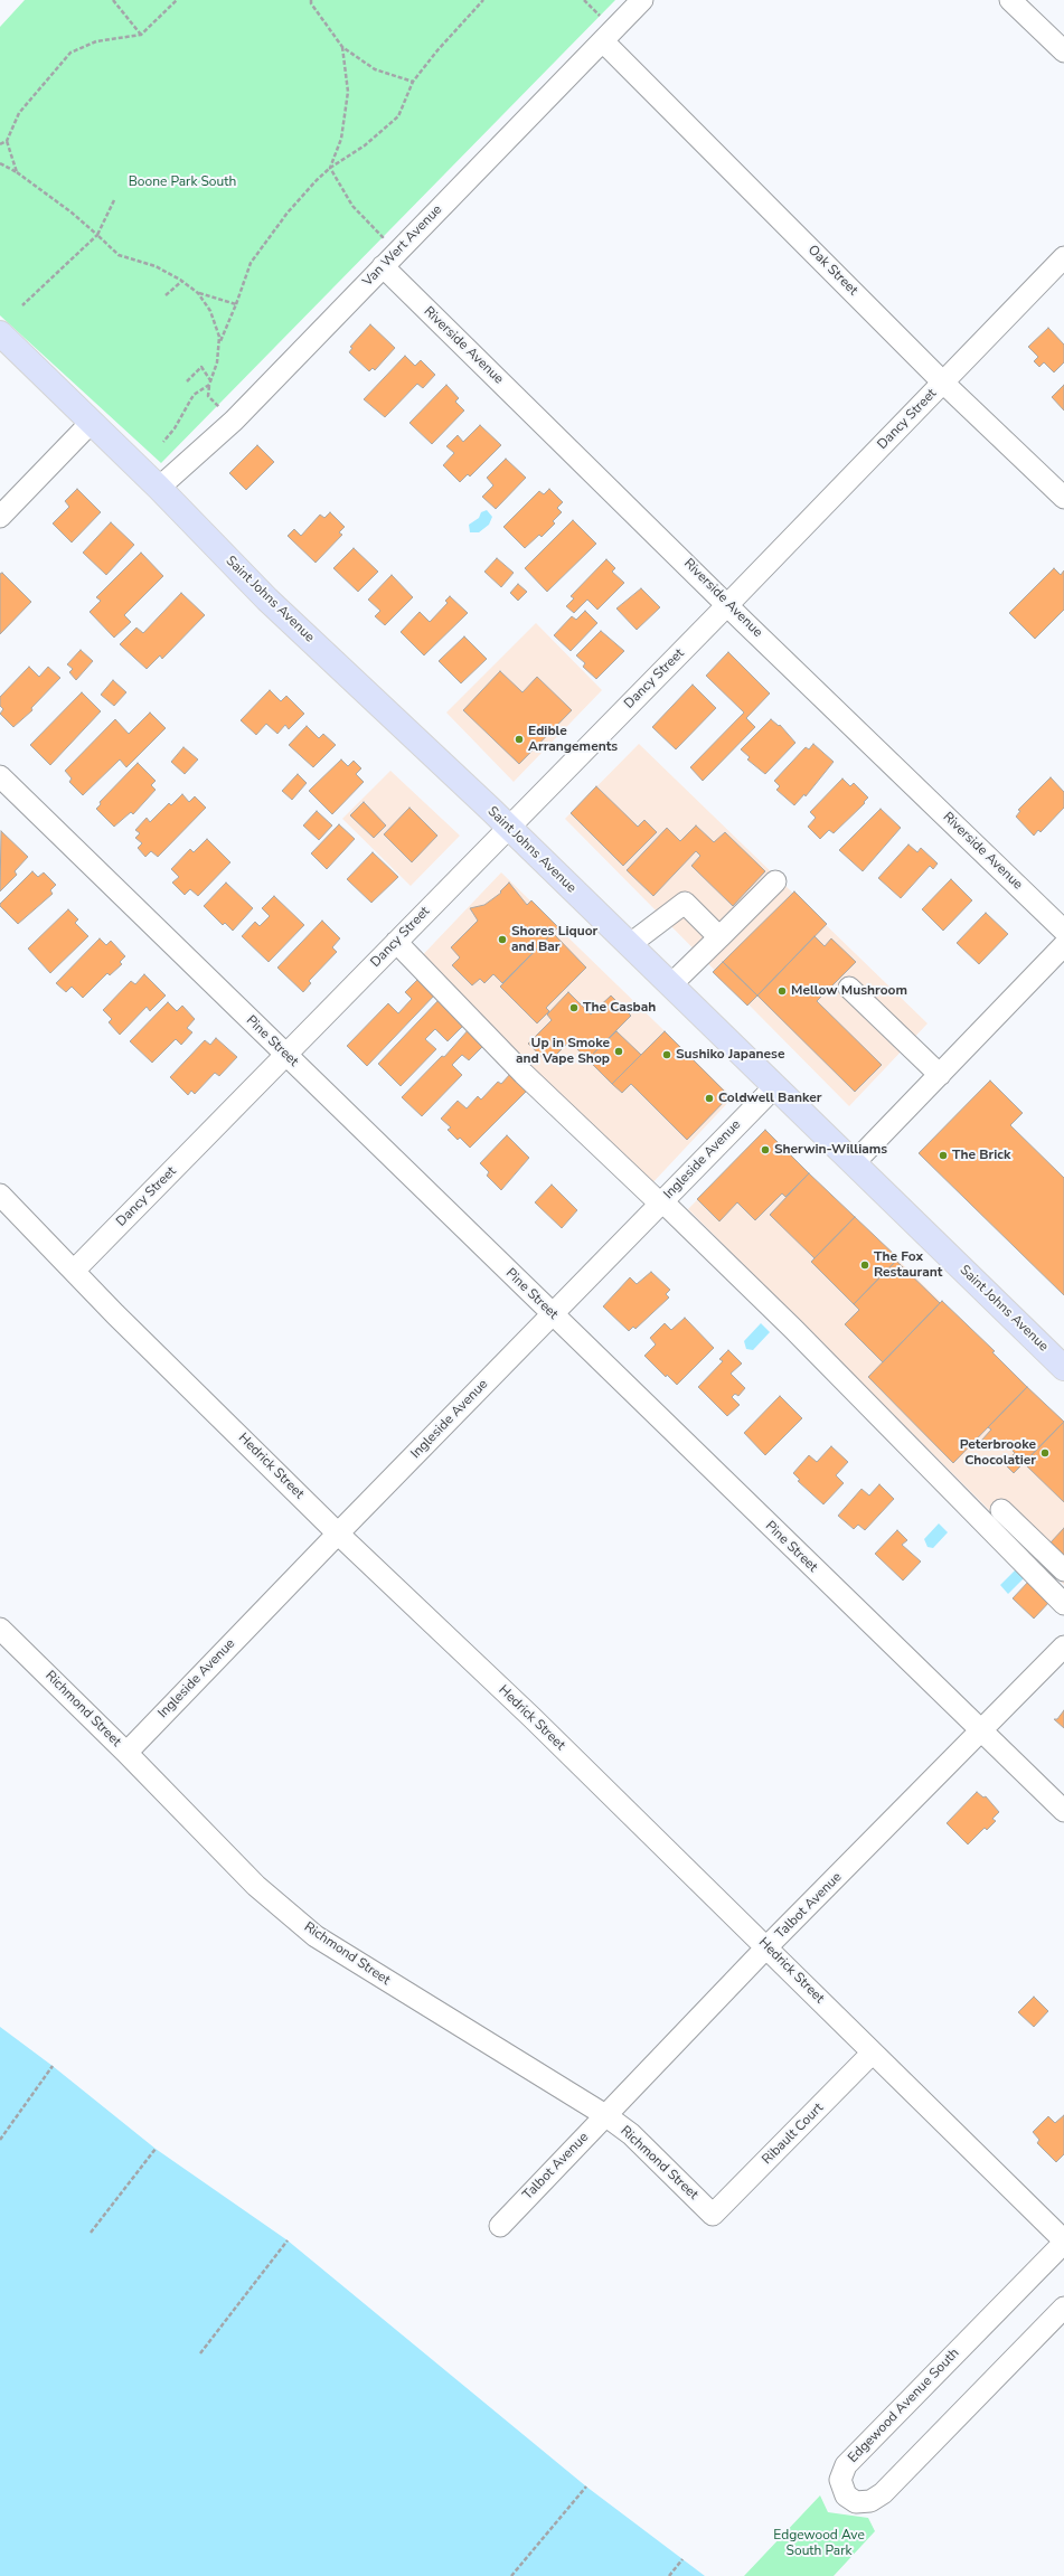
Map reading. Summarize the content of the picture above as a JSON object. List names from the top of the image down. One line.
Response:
{"streets":{"main road":["Saint Johns Avenue"],"street":["Van Wert Avenue","Oak Street","Riverside Avenue","Dancy Street","Pine Street","Ingleside Avenue","Hedrick Street","Richmond Street","Talbot Avenue","Ribault Court","Edgewood Avenue South"]},"crossings":[["Van Wert Avenue","Oak Street"],["Van Wert Avenue","Riverside Avenue"],["Van Wert Avenue","Saint Johns Avenue"],["Oak Street","Dancy Street"],["Riverside Avenue","Dancy Street"],["Dancy Street","Saint Johns Avenue"],["Dancy Street","Pine Street"],["Dancy Street","Hedrick Street"],["Saint Johns Avenue","Ingleside Avenue"],["Pine Street","Ingleside Avenue"],["Pine Street","Talbot Avenue"],["Ingleside Avenue","Hedrick Street"],["Ingleside Avenue","Richmond Street"],["Hedrick Street","Talbot Avenue"],["Hedrick Street","Ribault Court"],["Hedrick Street","Edgewood Avenue South"],["Richmond Street","Talbot Avenue"],["Richmond Street","Ribault Court"]],"parks":["Boone Park South","Edgewood Ave South Park"],"places":["Edible Arrangements","Shores Liquor and Bar","Mellow Mushroom","The Casbah","Up in Smoke and Vape Shop","Sushiko Japanese","Coldwell Banker","Sherwin-Williams","The Brick","The Fox Restaurant","Peterbrooke Chocolatier"]}
